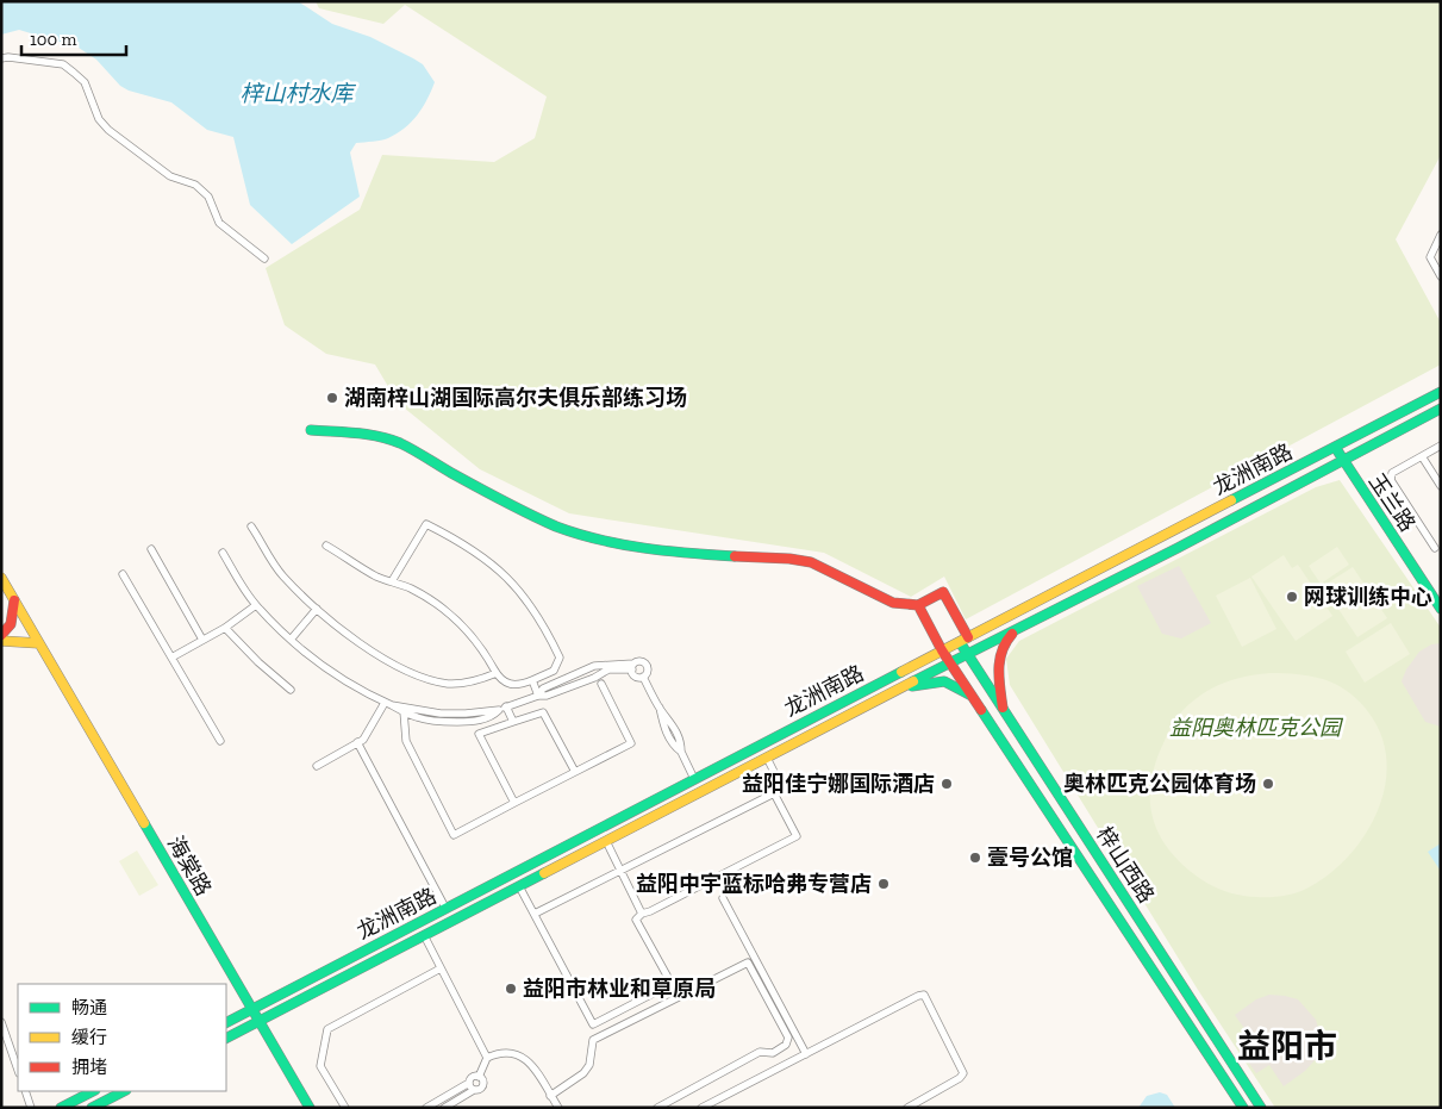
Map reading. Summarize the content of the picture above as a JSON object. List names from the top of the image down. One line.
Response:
{"streets":{"main road":["龙洲南路","玉兰路","梓山西路","海棠路"]},"crossings":[["龙洲南路","玉兰路"],["龙洲南路","梓山西路"],["龙洲南路","海棠路"]],"districts":["益阳市"],"water":["梓山村水库"],"parks":["益阳奥林匹克公园"],"places":["湖南梓山湖国际高尔夫俱乐部练习场","网球训练中心","益阳佳宁娜国际酒店","奥林匹克公园体育场","壹号公馆","益阳中宇蓝标哈弗专营店","益阳市林业和草原局"],"legend":["畅通","缓行","拥堵"],"scale_bar":"100 m"}
